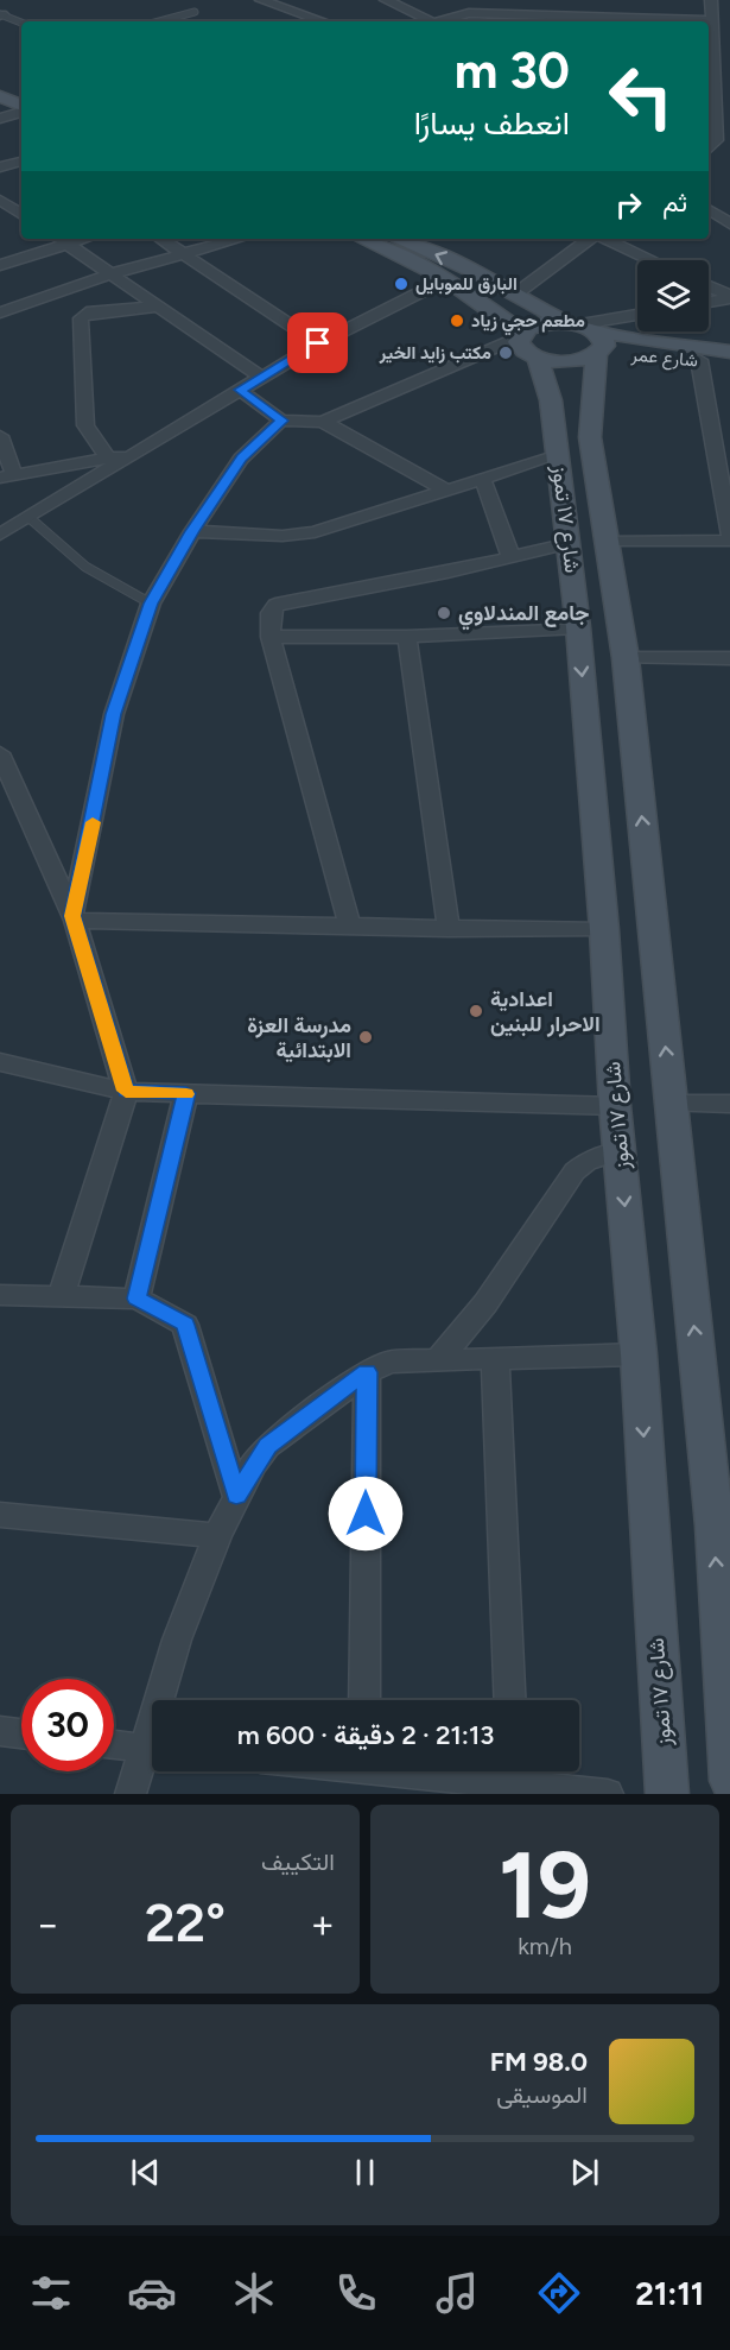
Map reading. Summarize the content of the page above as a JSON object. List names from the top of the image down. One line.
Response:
{"streets":{"main road":["شارع عمر","شارع ١٧ تموز"]},"crossings":[["شارع عمر","شارع ١٧ تموز"]],"places":["البارق للموبايل","مطعم حجي زياد","مكتب زايد الخير","جامع المندلاوي","اعدادية الاحرار للبنين","مدرسة العزة الابتدائية"],"page":{"turn":["30 m","انعطف يسارًا"],"then":"ثم","limit":"30","trip":"21:13 · 2 دقيقة · 600 m","tile":[["19","km/h"],"التكييف"],"heat":["−","22°","+"],"song":["98.0 FM","الموسيقى"],"tabs":"21:11"}}
